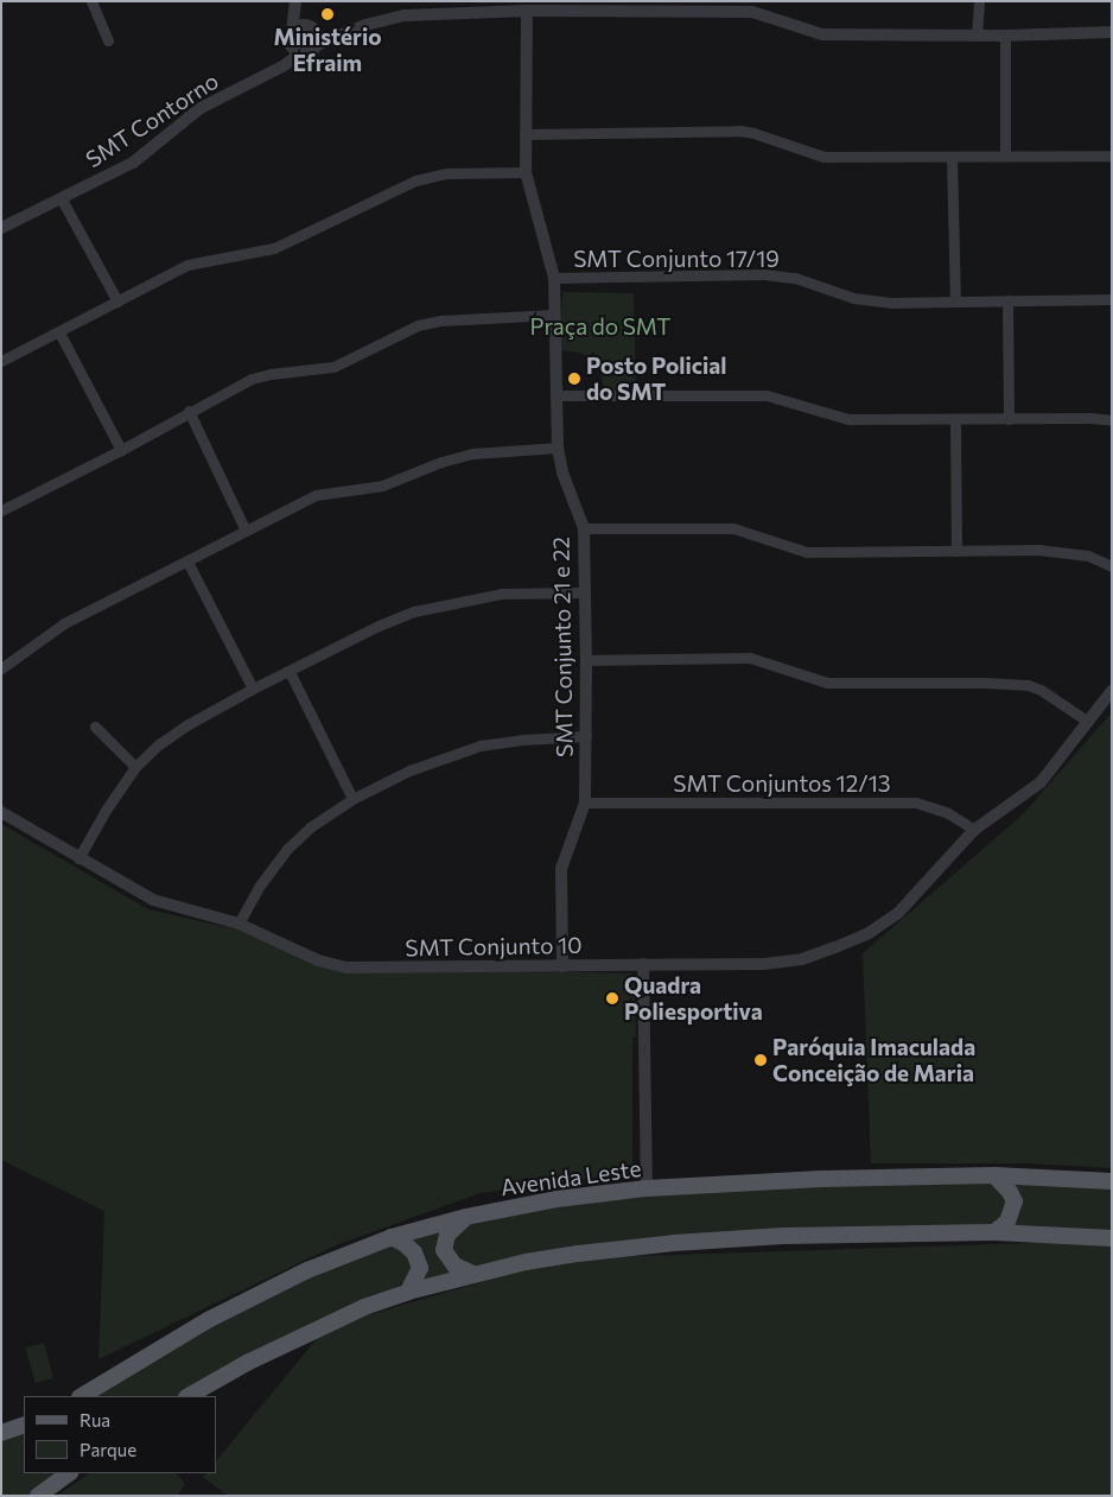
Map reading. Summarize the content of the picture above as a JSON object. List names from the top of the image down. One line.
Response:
{"streets":{"main road":["Avenida Leste"],"street":["SMT Contorno","SMT Conjunto 17/19","SMT Conjunto 21 e 22","SMT Conjuntos 12/13","SMT Conjunto 10"]},"crossings":[["SMT Conjunto 17/19","SMT Conjunto 21 e 22"],["SMT Conjunto 21 e 22","SMT Conjuntos 12/13"],["SMT Conjunto 21 e 22","SMT Conjunto 10"],["SMT Conjuntos 12/13","SMT Conjunto 10"]],"parks":["Praça do SMT"],"places":["Ministério Efraim","Posto Policial do SMT","Quadra Poliesportiva","Paróquia Imaculada Conceição de Maria"],"legend":["Rua","Parque"]}
